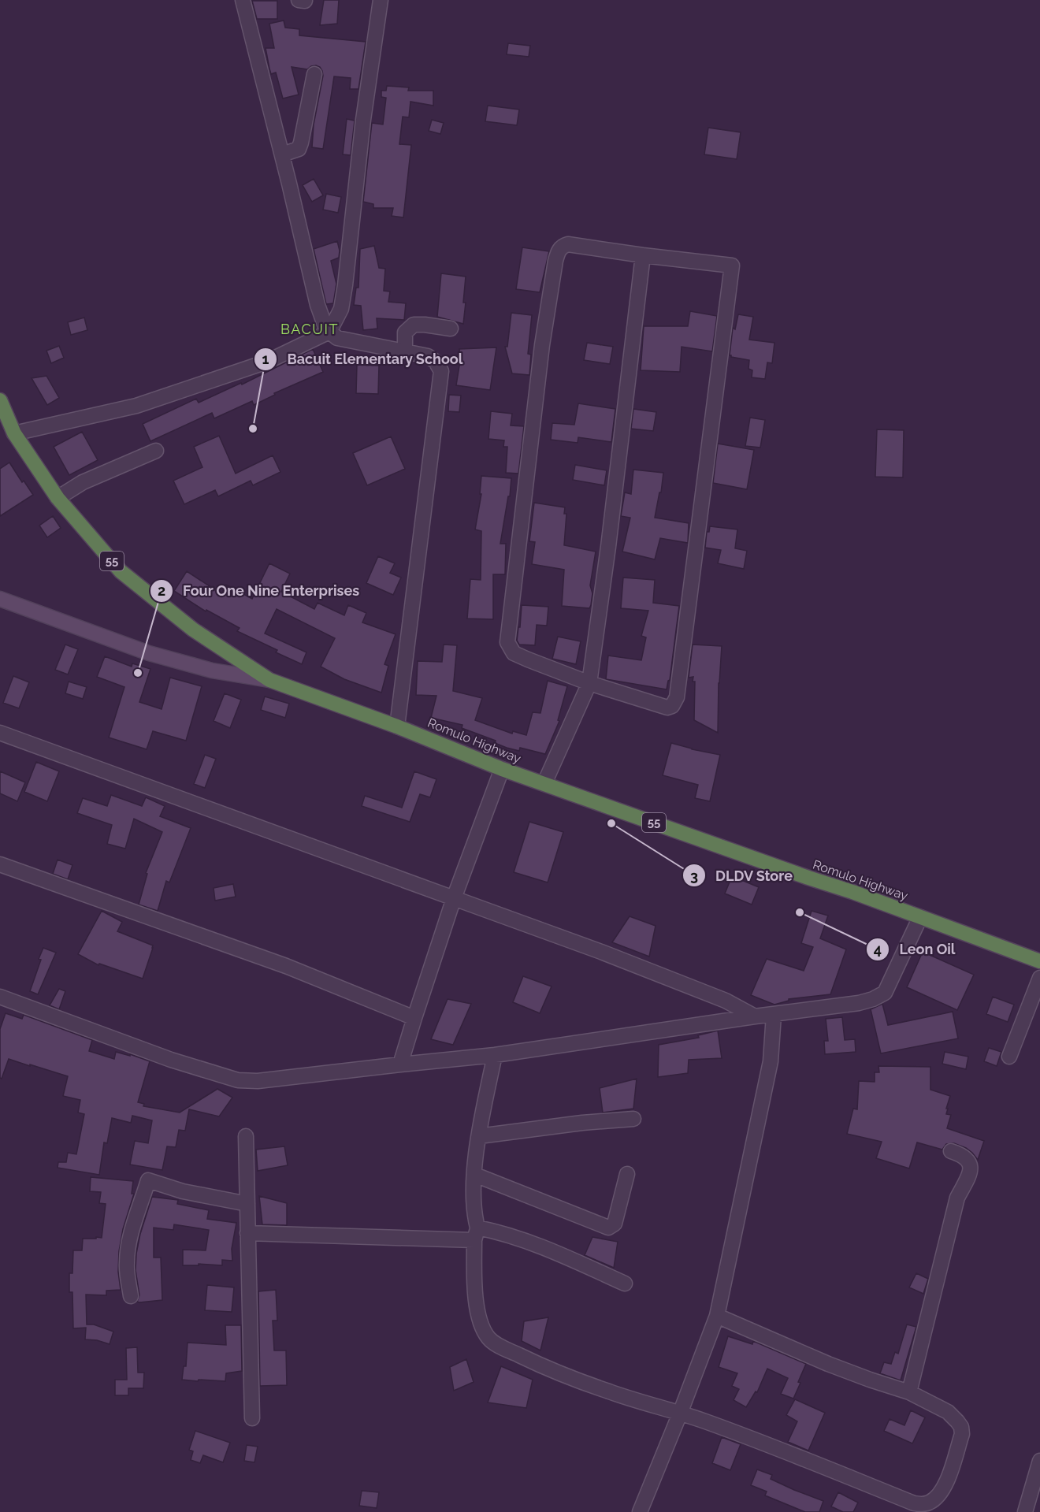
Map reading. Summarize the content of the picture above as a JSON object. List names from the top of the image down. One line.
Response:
{"streets":{"highway":["55","Romulo Highway"]},"districts":["BACUIT"],"places":["Bacuit Elementary School","Four One Nine Enterprises","DLDV Store","Leon Oil"]}
